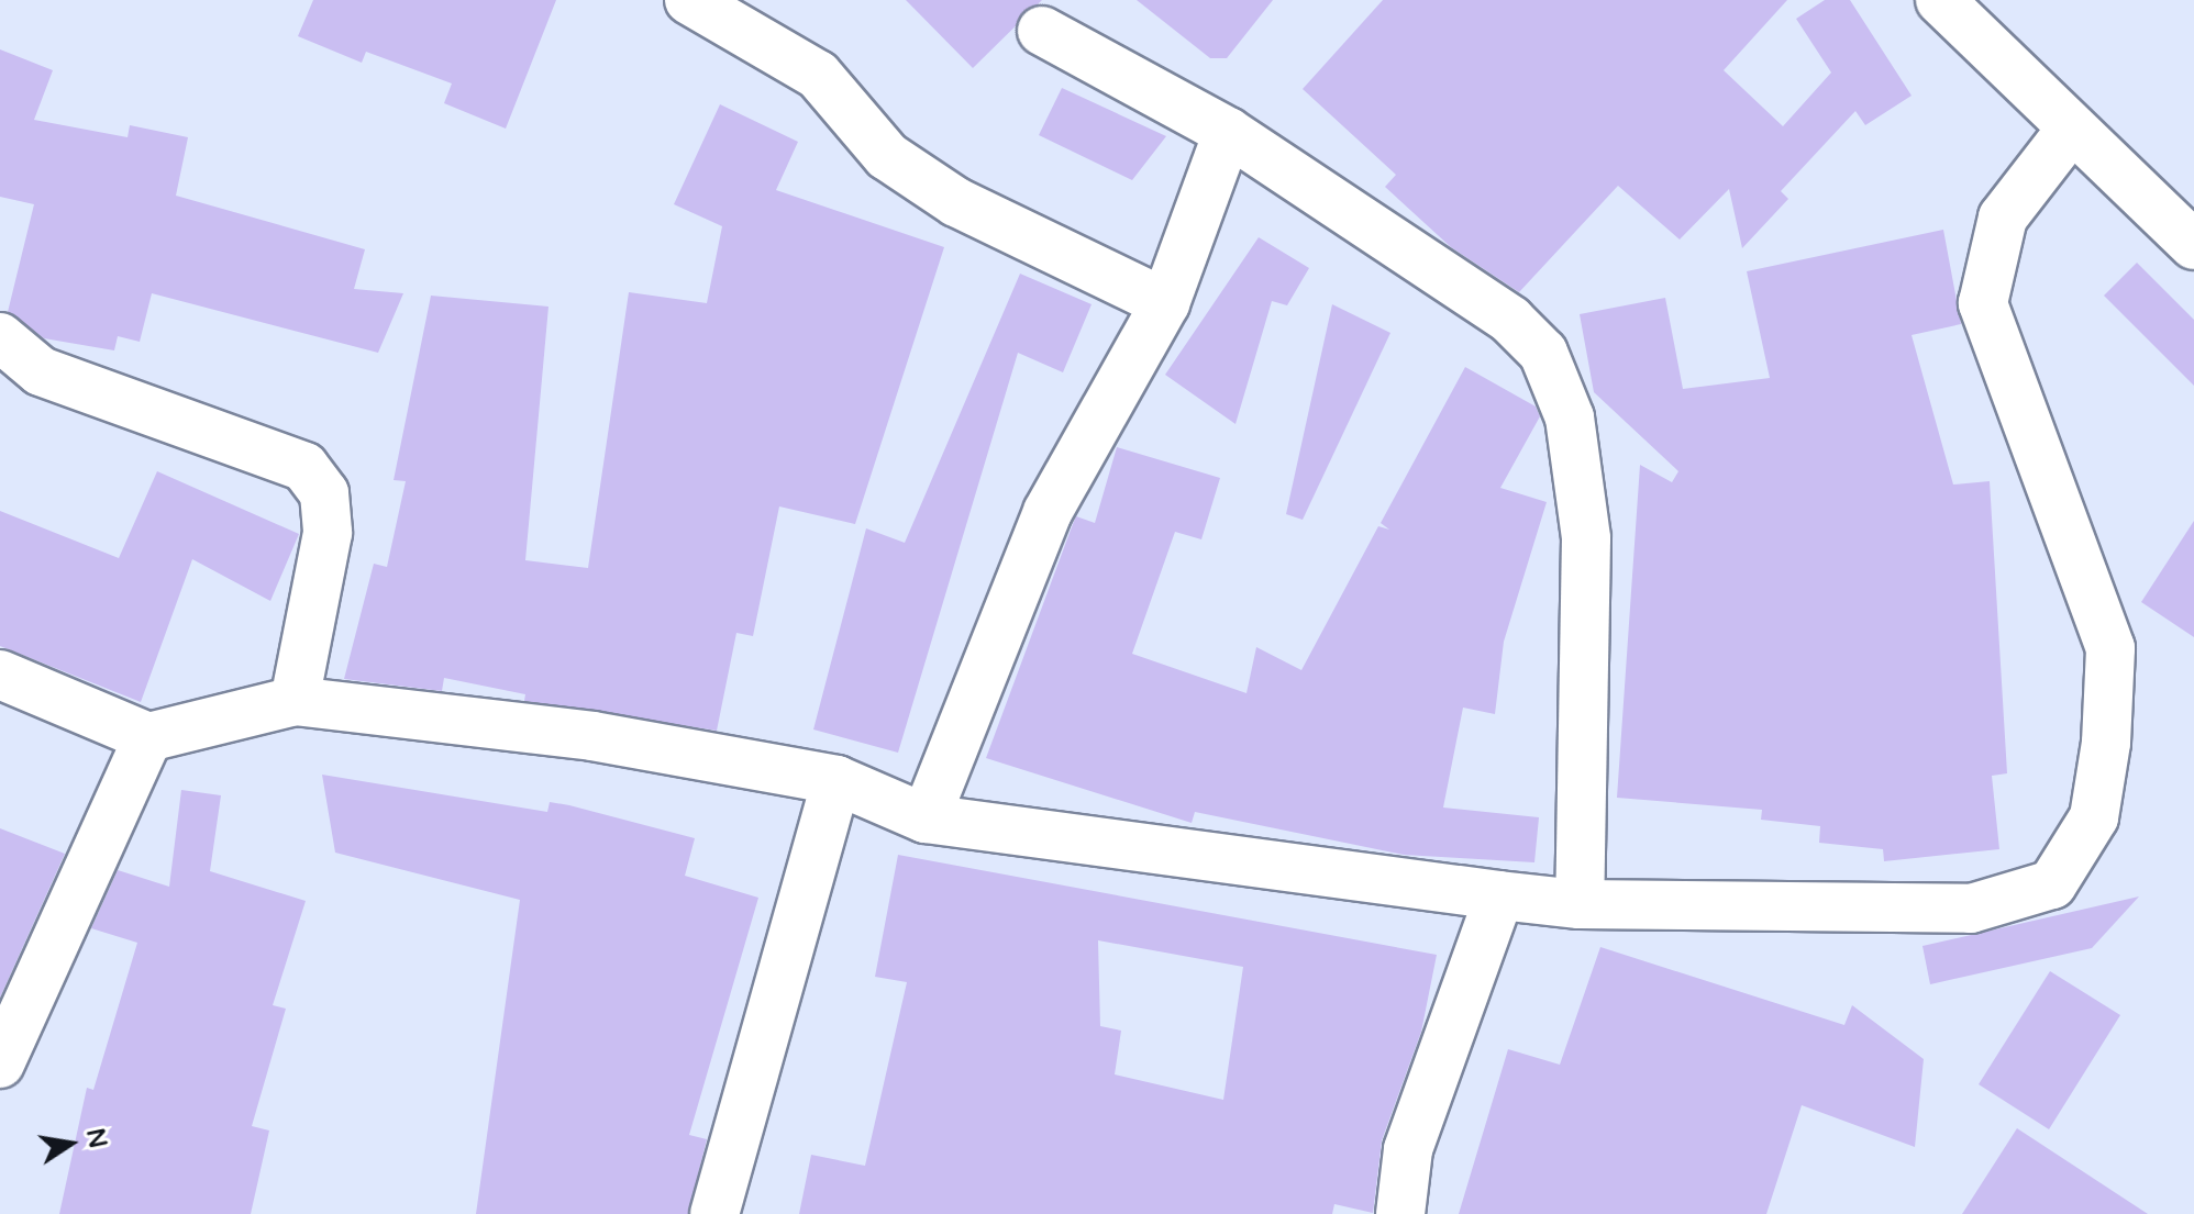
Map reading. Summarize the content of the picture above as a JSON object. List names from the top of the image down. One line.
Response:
{"north":"right"}
